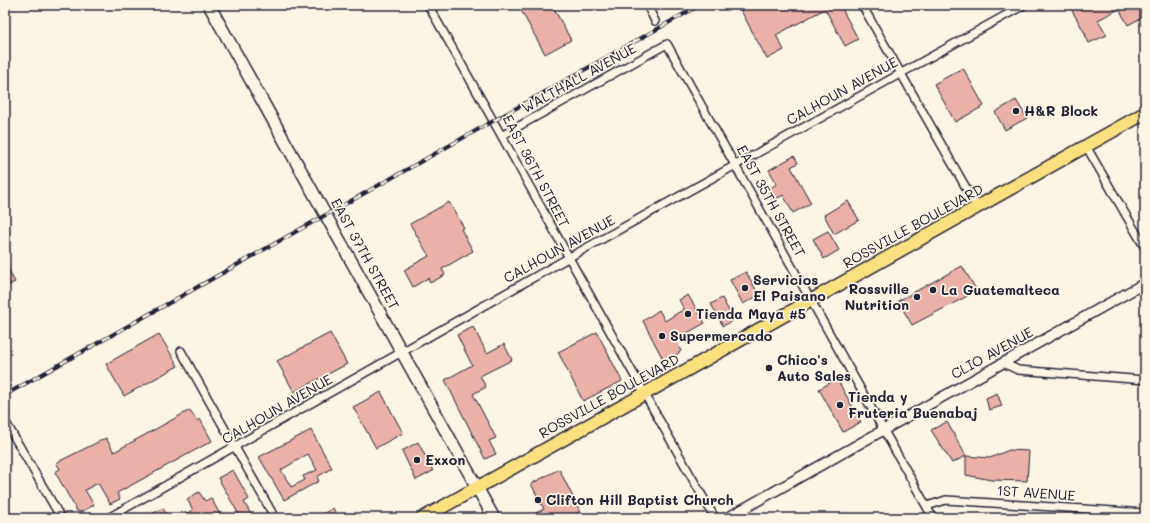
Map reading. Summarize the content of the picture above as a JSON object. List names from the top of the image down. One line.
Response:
{"streets":{"highway":["ROSSVILLE BOULEVARD"],"main road":["EAST 37TH STREET"],"street":["WALTHALL AVENUE","CALHOUN AVENUE","EAST 36TH STREET","EAST 35TH STREET","CLIO AVENUE","1ST AVENUE"]},"crossings":[["WALTHALL AVENUE","EAST 36TH STREET"],["WALTHALL AVENUE","EAST 35TH STREET"],["CALHOUN AVENUE","EAST 36TH STREET"],["CALHOUN AVENUE","EAST 35TH STREET"],["CALHOUN AVENUE","EAST 37TH STREET"],["EAST 36TH STREET","ROSSVILLE BOULEVARD"],["EAST 35TH STREET","ROSSVILLE BOULEVARD"],["EAST 35TH STREET","CLIO AVENUE"],["EAST 35TH STREET","1ST AVENUE"],["ROSSVILLE BOULEVARD","EAST 37TH STREET"]],"places":["H&R Block","Servicios El Paisano","La Guatemalteca","Rossville Nutrition","Tienda Maya #5","Supermercado","Chico's Auto Sales","Tienda y Fruteria Buenabaj","Exxon","Clifton Hill Baptist Church"]}
